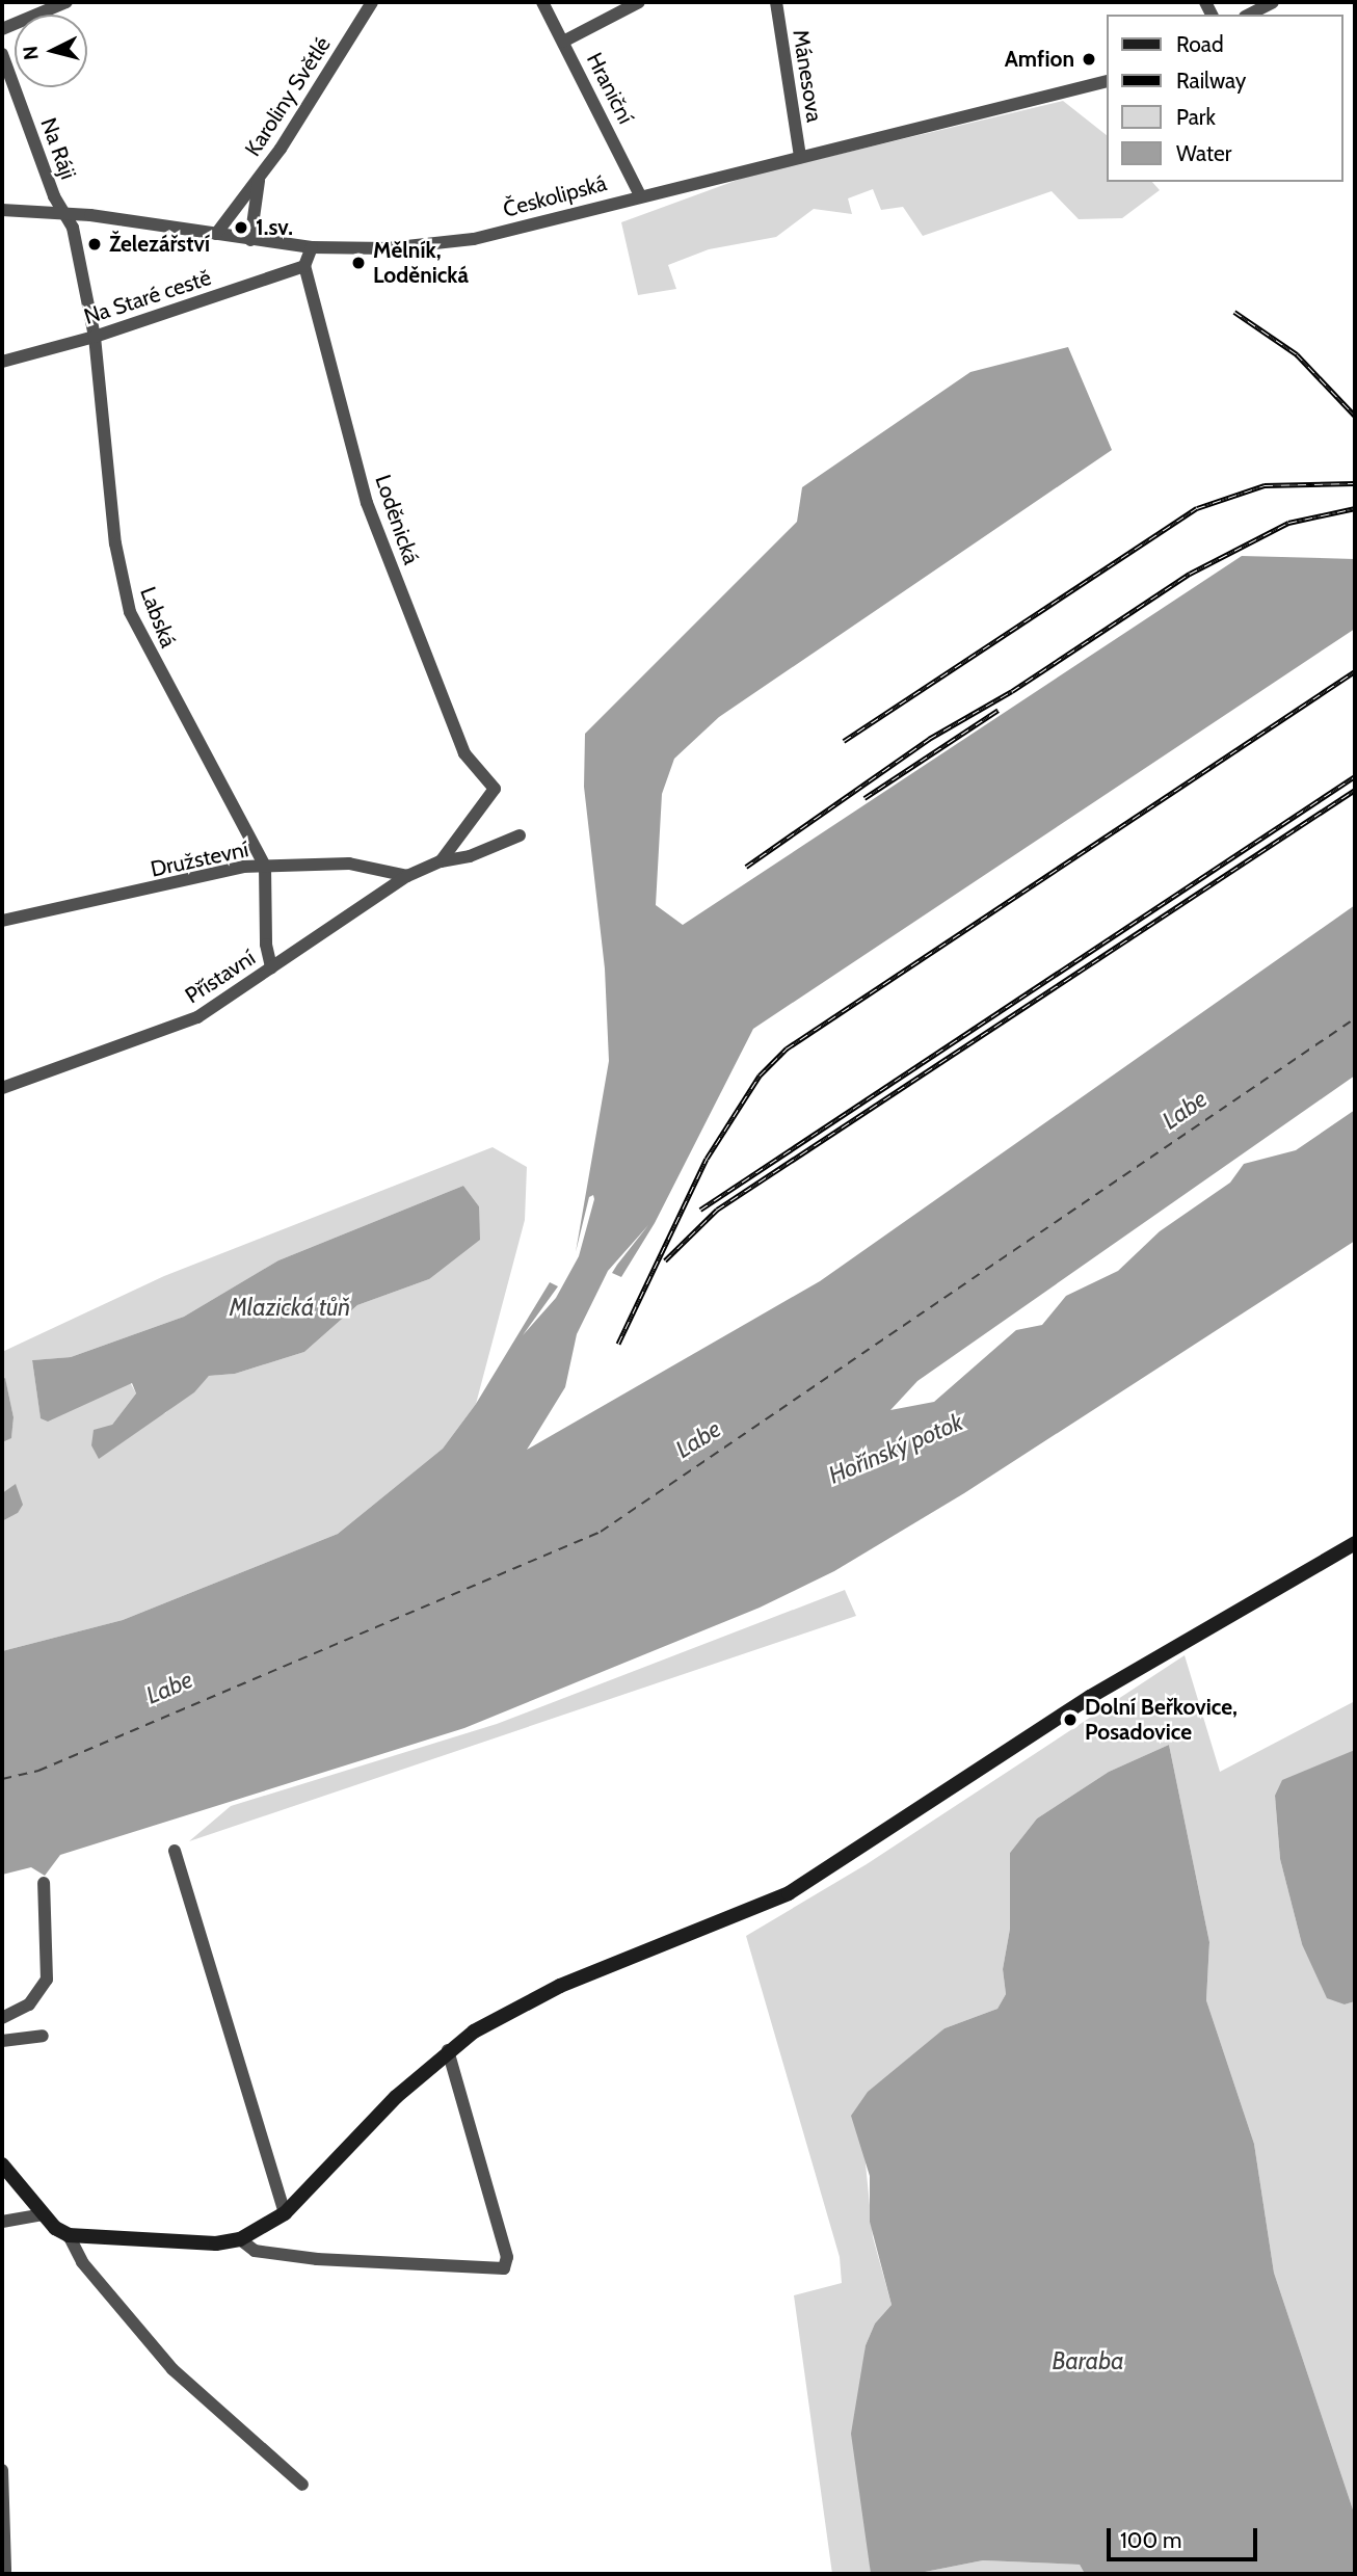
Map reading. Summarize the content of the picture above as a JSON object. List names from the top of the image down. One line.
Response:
{"streets":{"street":["Mánesova","Hraniční","Karoliny Světlé","Na Ráji","Českolipská","Na Staré cestě","Loděnická","Labská","Družstevní","Přístavní"]},"crossings":[["Mánesova","Českolipská"],["Hraniční","Českolipská"],["Karoliny Světlé","Českolipská"],["Na Ráji","Českolipská"],["Na Ráji","Labská"],["Českolipská","Labská"],["Na Staré cestě","Loděnická"],["Na Staré cestě","Labská"],["Loděnická","Přístavní"],["Labská","Družstevní"],["Labská","Přístavní"],["Družstevní","Přístavní"]],"water":["Labe","Mlazická tůň","Hořínský potok","Baraba"],"places":["Amfion","1.sv.","Železářství","Mělník, Loděnická","Dolní Beřkovice, Posadovice"],"legend":["Road","Railway","Park","Water"],"scale_bar":"100 m","north":"left"}
